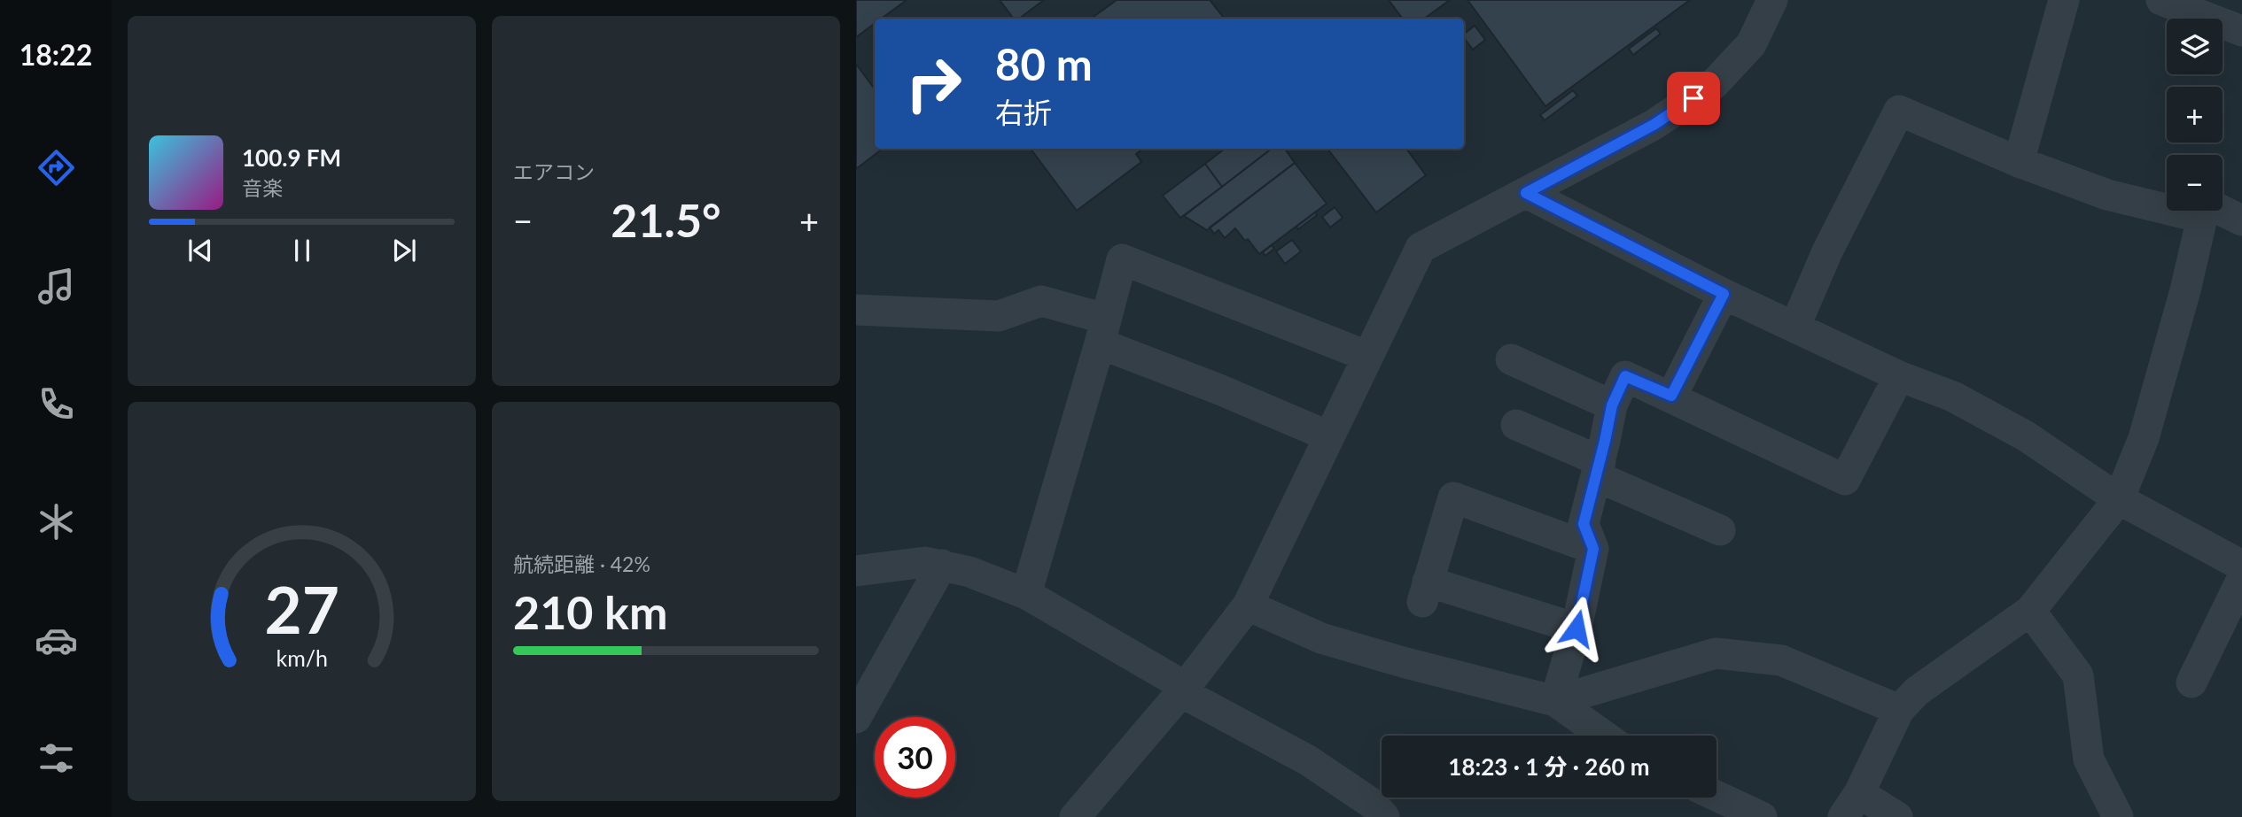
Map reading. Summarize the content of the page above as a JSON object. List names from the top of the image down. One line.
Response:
{"page":{"tabs":"18:22","tile":["エアコン",["航続距離 · 42%","210 km"]],"map_buttons":["+","−"],"turn":["80 m","右折"],"song":["100.9 FM","音楽"],"heat":["−","21.5°","+"],"limit":"30","trip":"18:23 · 1 分 · 260 m","gauge":["27","km/h"]}}
